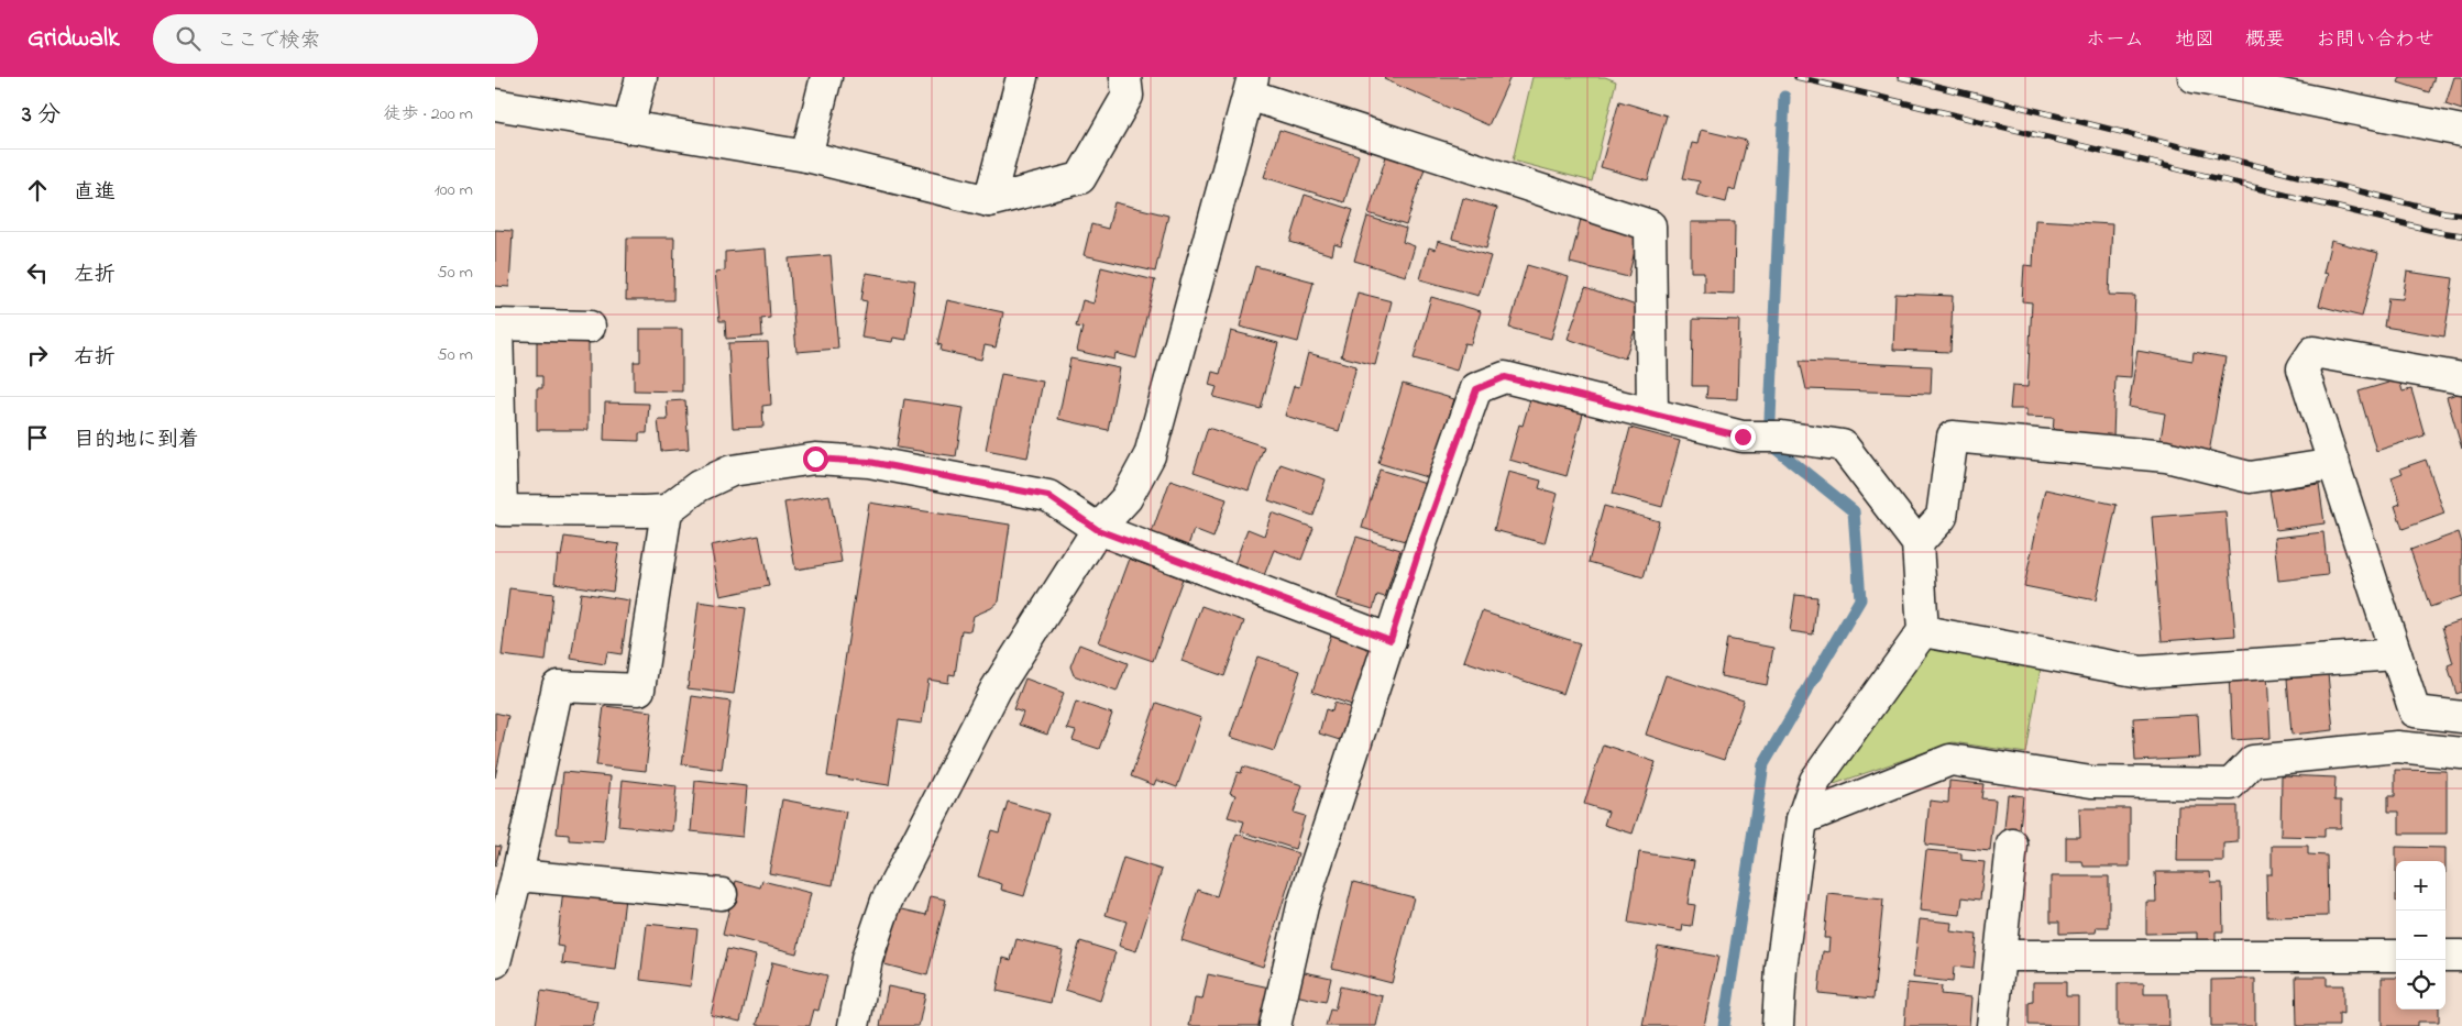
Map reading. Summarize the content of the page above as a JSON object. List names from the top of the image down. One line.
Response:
{"page":{"header":"Gridwalk","search":"ここで検索","nav":["ホーム","地図","概要","お問い合わせ"],"heading":["3 分","徒歩 · 200 m"],"list":[["直進","100 m"],["左折","50 m"],["右折","50 m"],"目的地に到着"],"map_buttons":["+","−"]}}
